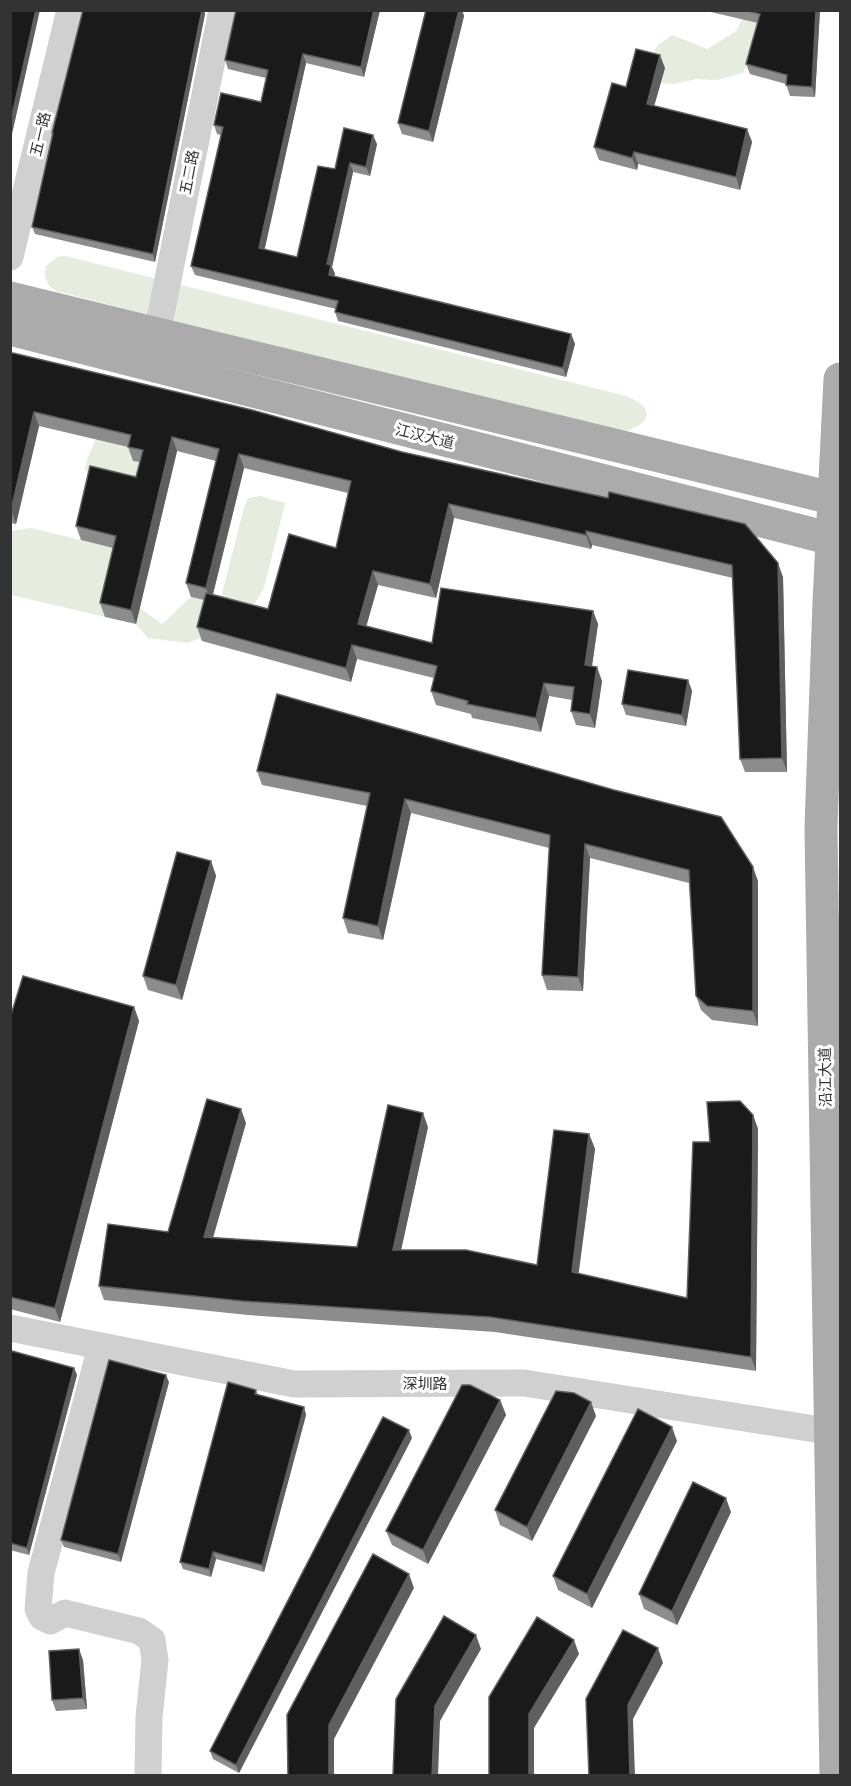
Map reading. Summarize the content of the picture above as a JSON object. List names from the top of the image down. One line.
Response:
{"streets":{"main road":["江汉大道","沿江大道"],"street":["五一路","五二路","深圳路"]},"crossings":[["江汉大道","沿江大道"],["沿江大道","深圳路"]]}
